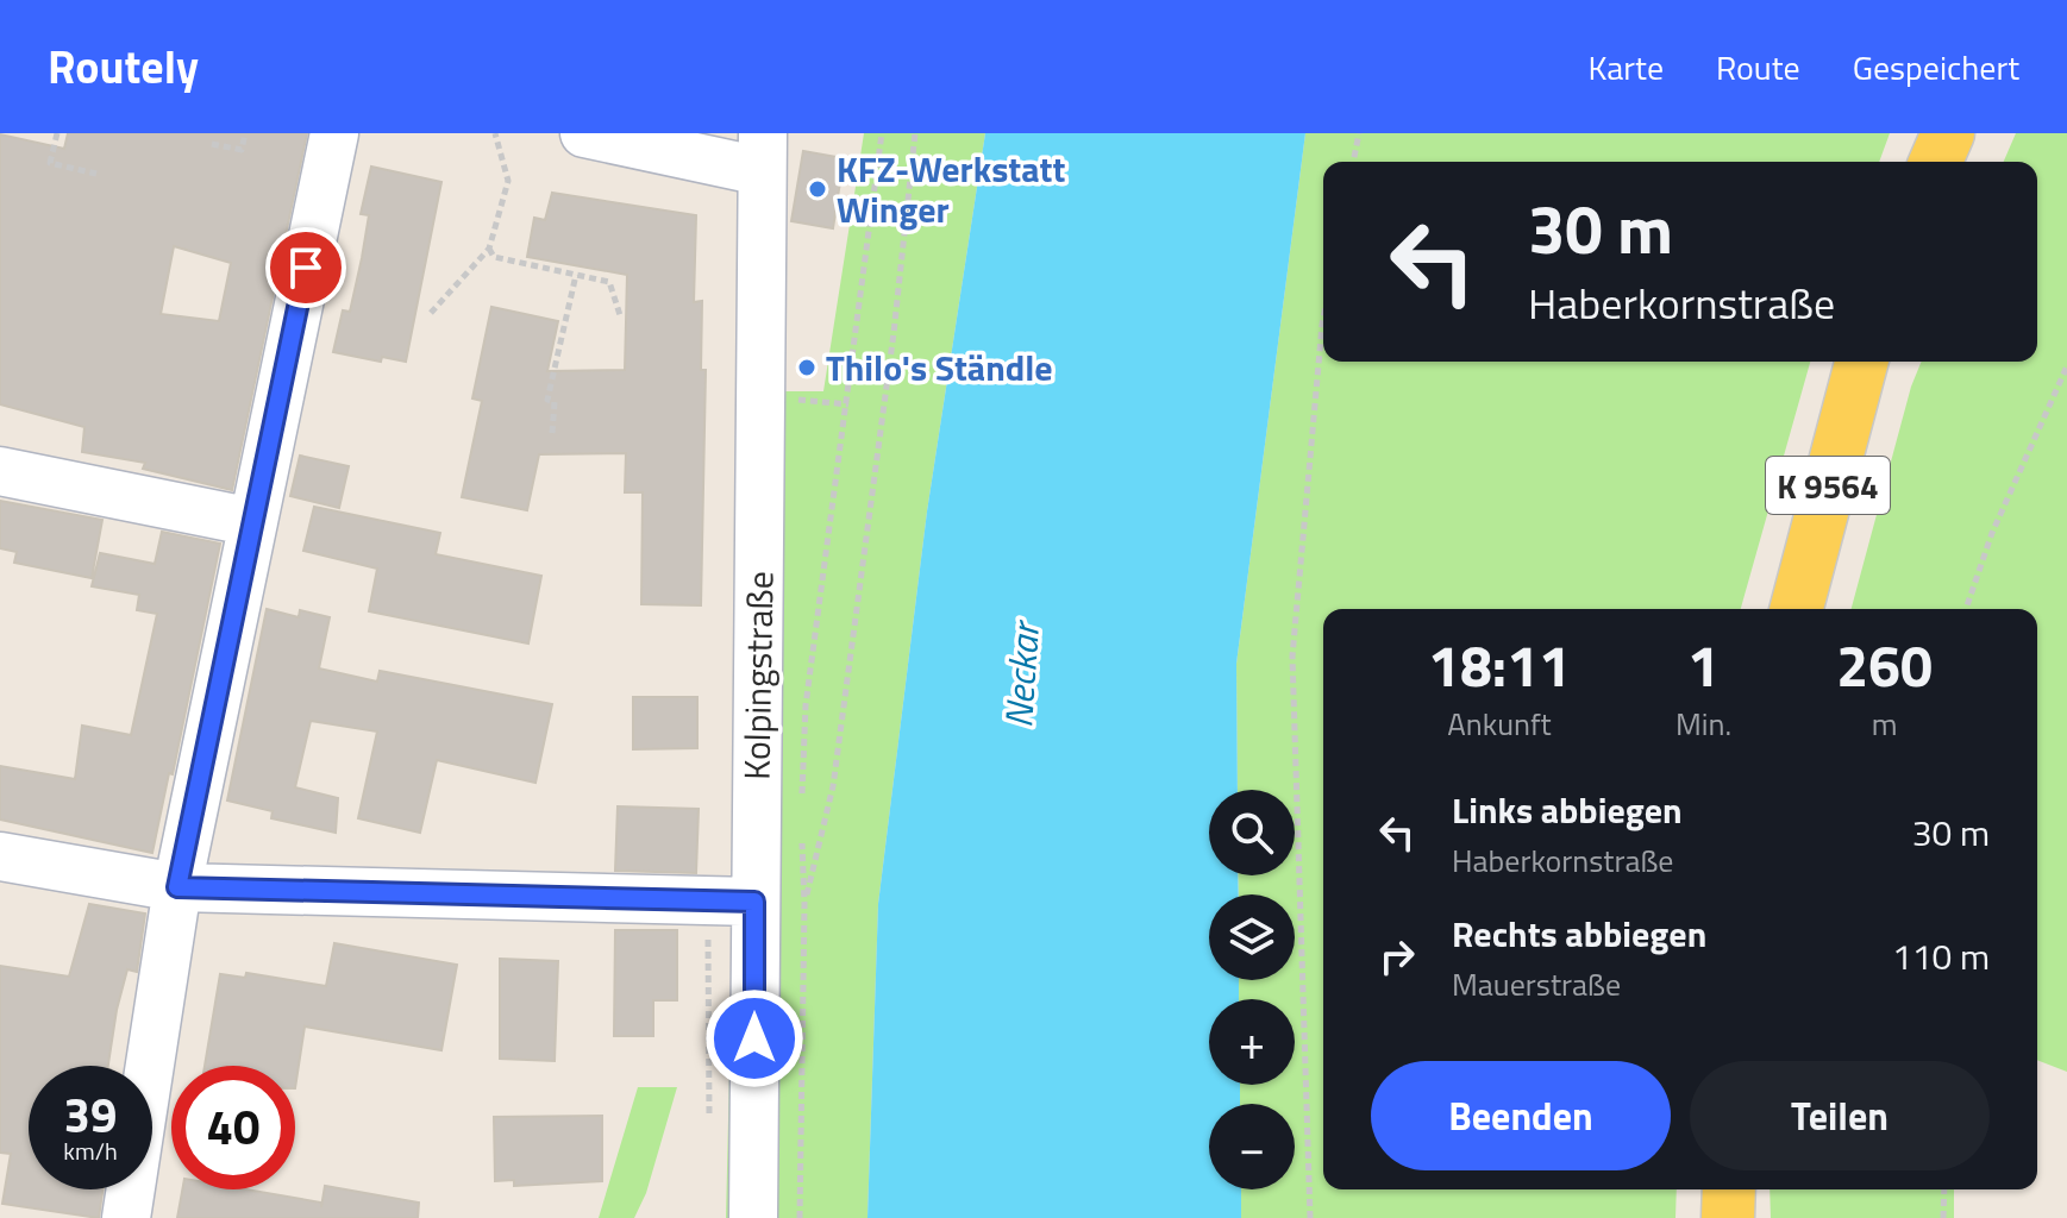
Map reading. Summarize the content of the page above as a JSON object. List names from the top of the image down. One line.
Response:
{"streets":{"main road":["K 9564"],"street":["Kolpingstraße"]},"water":["Neckar"],"places":["KFZ-Werkstatt Winger","Thilo's Ständle"],"page":{"header":"Routely","nav":["Karte","Route","Gespeichert"],"turn":["30 m","Haberkornstraße"],"eta":["18:11","Ankunft","1","Min.","260","m"],"list":[{"name":"Links abbiegen","note":"Haberkornstraße","value":"30 m"},{"name":"Rechts abbiegen","note":"Mauerstraße","value":"110 m"}],"map_buttons":["+","−"],"buttons":["Beenden","Teilen"],"speed":"39 km/h","limit":"40"}}
